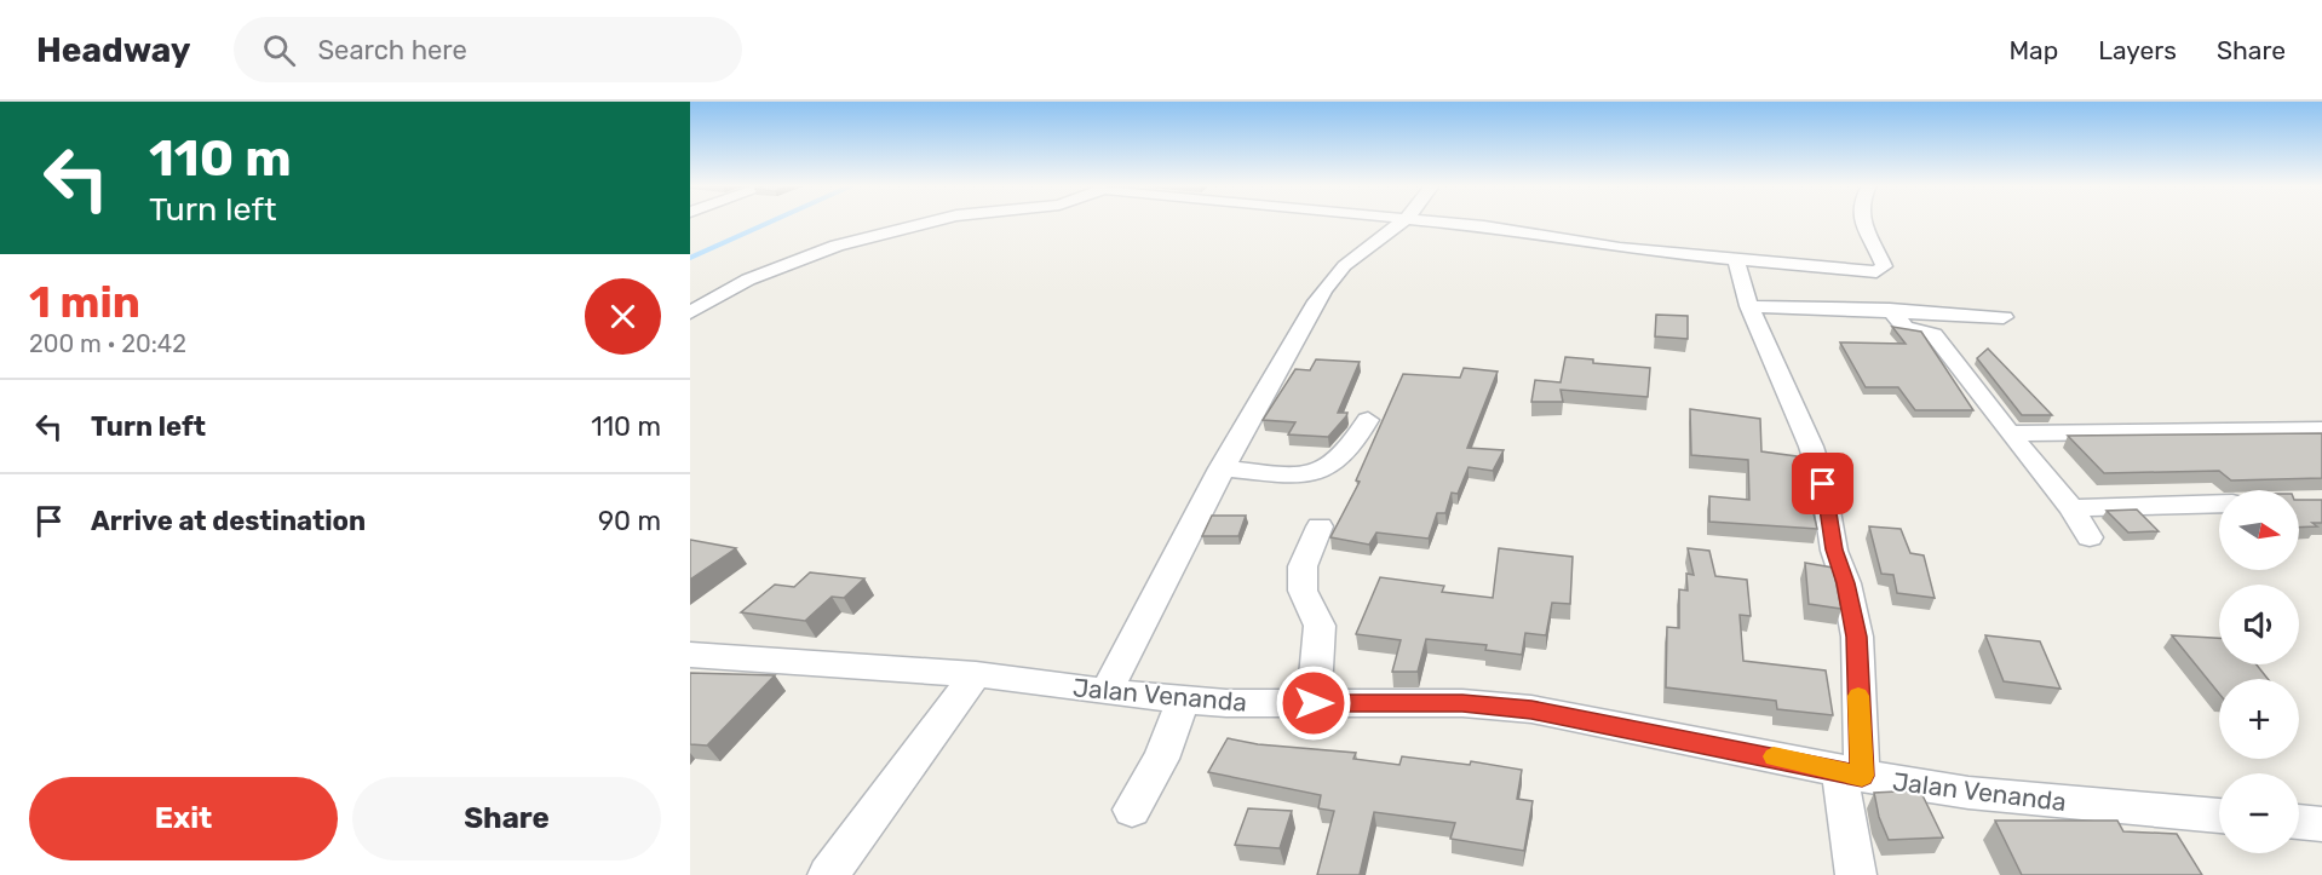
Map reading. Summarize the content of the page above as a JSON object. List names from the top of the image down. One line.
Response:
{"streets":{"street":["Jalan Venanda"]},"north":"right","page":{"header":"Headway","search":"Search here","nav":["Map","Layers","Share"],"turn":["110 m","Turn left"],"heading":["1 min","200 m · 20:42"],"list":[{"name":"Turn left","value":"110 m"},{"name":"Arrive at destination","value":"90 m"}],"map_buttons":["+","−"],"buttons":["Exit","Share"]}}
